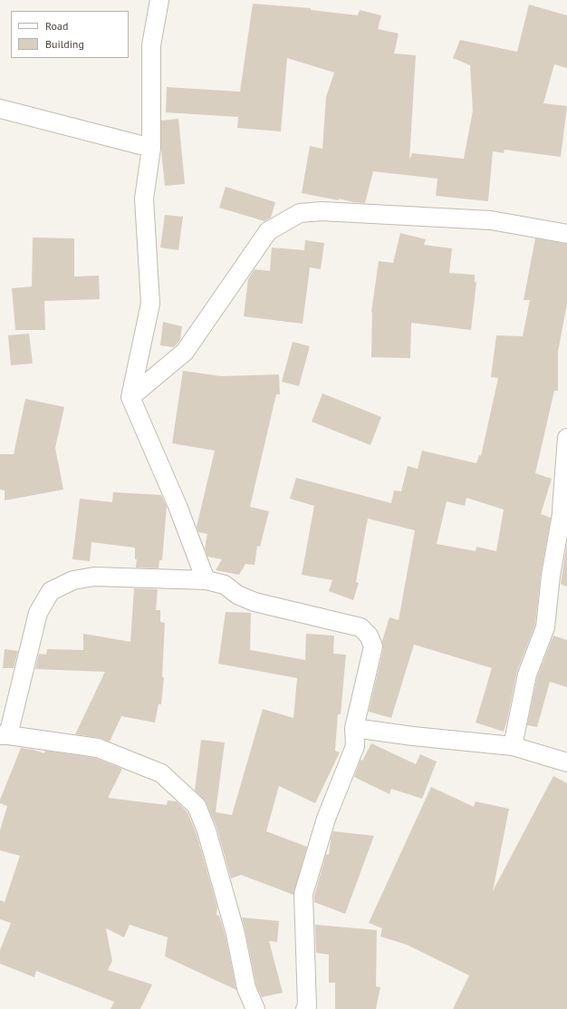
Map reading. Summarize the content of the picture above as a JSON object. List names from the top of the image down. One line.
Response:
{"legend":["Road","Building"]}
